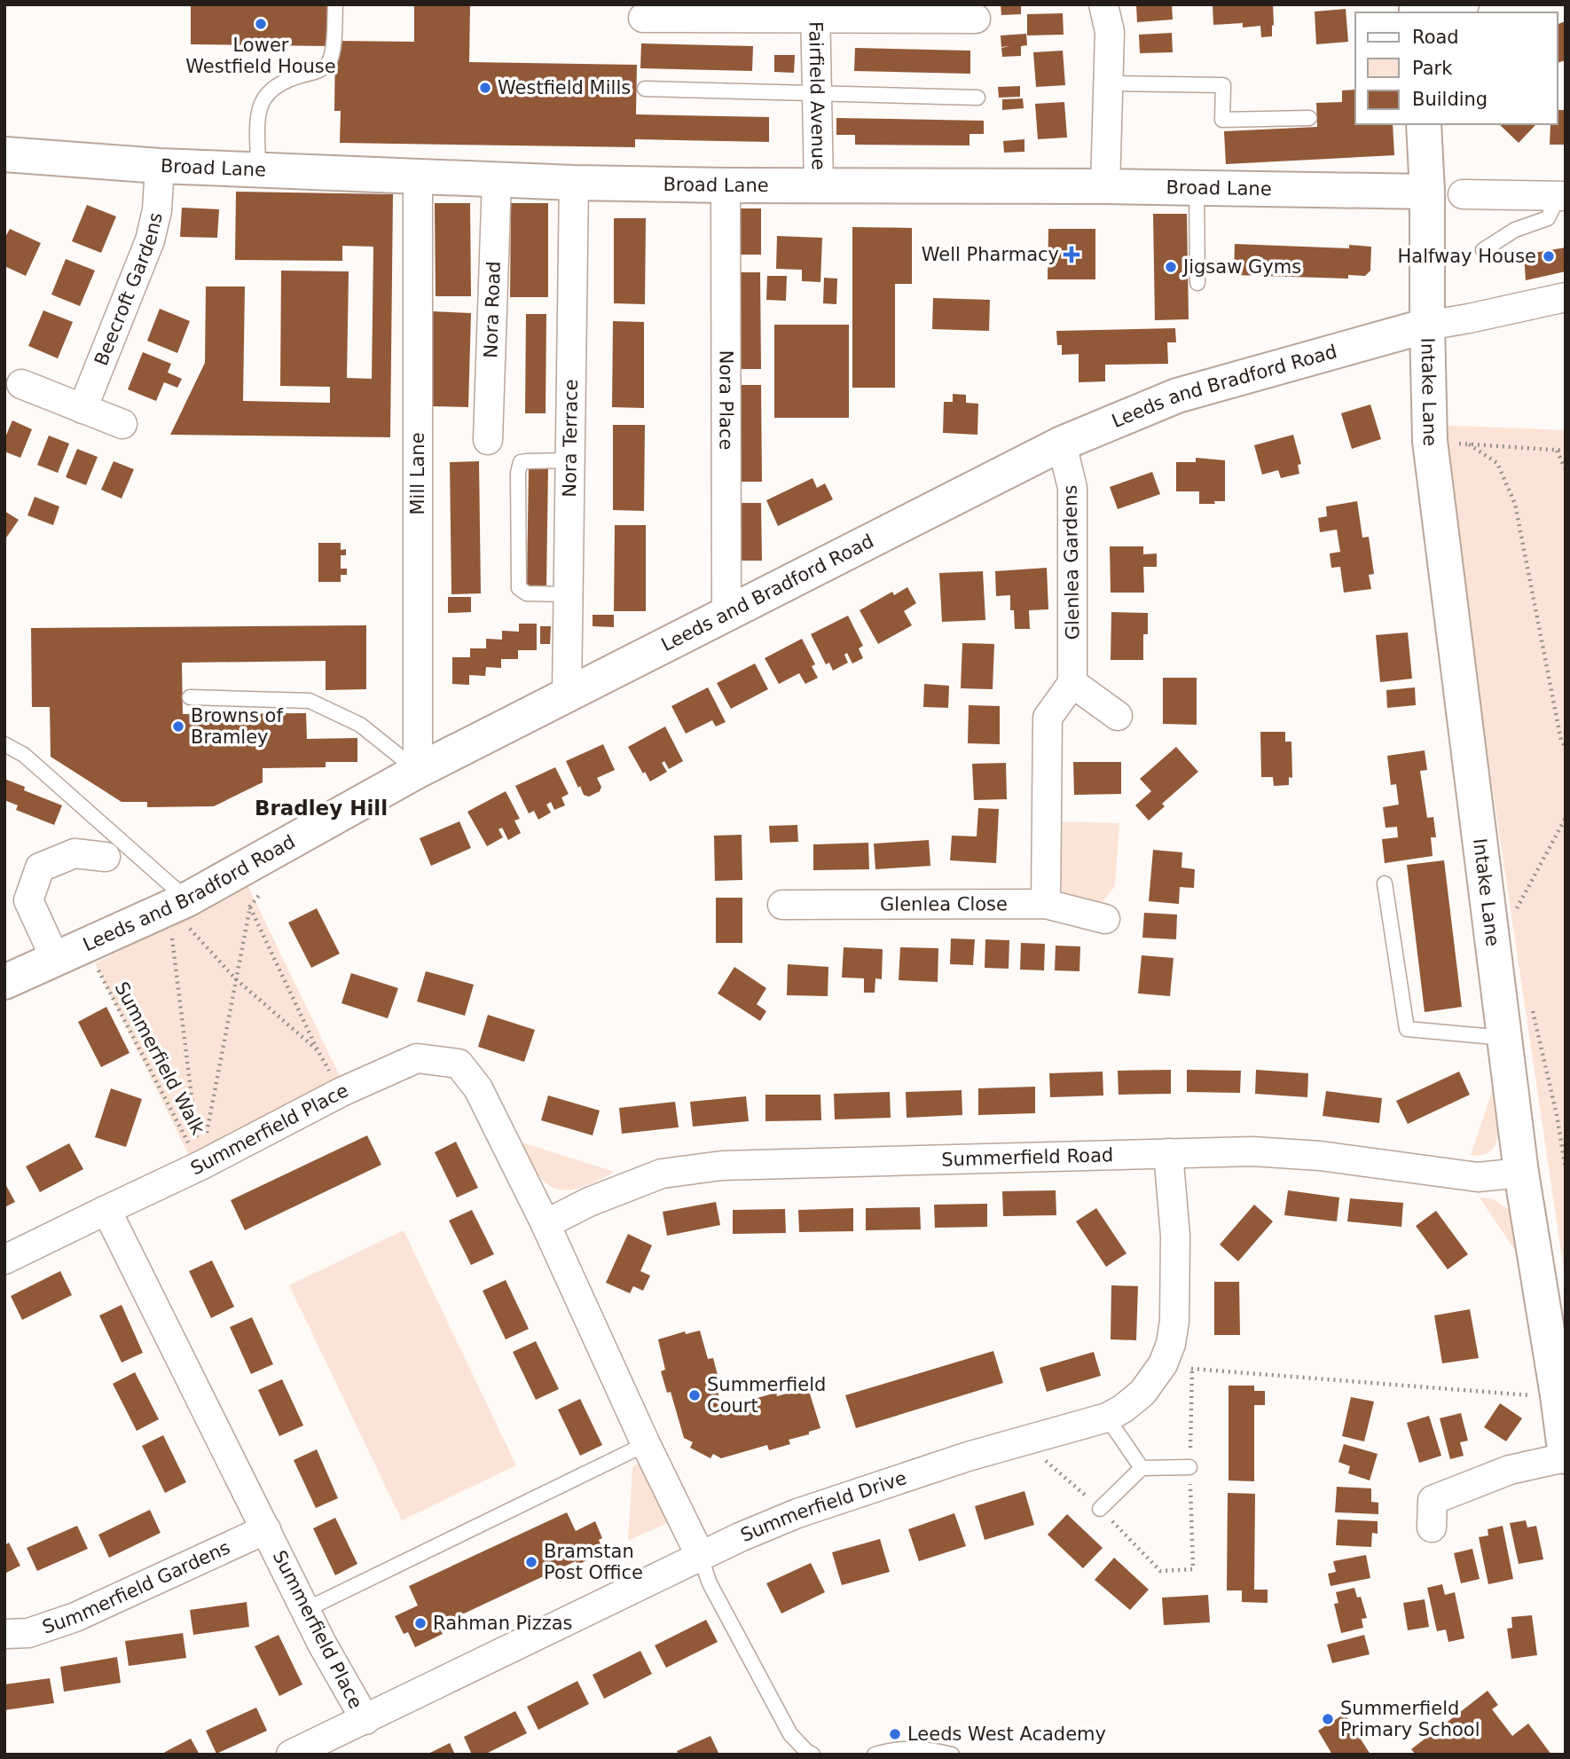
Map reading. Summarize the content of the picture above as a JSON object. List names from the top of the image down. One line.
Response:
{"streets":{"street":["Fairfield Avenue","Broad Lane","Beecroft Gardens","Nora Road","Leeds and Bradford Road","Intake Lane","Nora Place","Nora Terrace","Mill Lane","Glenlea Gardens","Glenlea Close","Summerfield Place","Summerfield Road","Summerfield Drive","Summerfield Gardens"],"path":["Summerfield Walk"]},"crossings":[["Fairfield Avenue","Broad Lane"],["Broad Lane","Beecroft Gardens"],["Broad Lane","Nora Road"],["Broad Lane","Intake Lane"],["Broad Lane","Nora Place"],["Broad Lane","Nora Terrace"],["Broad Lane","Mill Lane"],["Leeds and Bradford Road","Intake Lane"],["Leeds and Bradford Road","Nora Place"],["Leeds and Bradford Road","Nora Terrace"],["Leeds and Bradford Road","Mill Lane"],["Leeds and Bradford Road","Glenlea Gardens"],["Intake Lane","Summerfield Road"],["Summerfield Walk","Summerfield Place"],["Summerfield Place","Summerfield Road"],["Summerfield Place","Summerfield Drive"],["Summerfield Place","Summerfield Gardens"],["Summerfield Road","Summerfield Drive"]],"districts":["Bradley Hill"],"places":{"other":["Lower Westfield House","Westfield Mills","Halfway House","Jigsaw Gyms","Browns of Bramley","Summerfield Court","Bramstan Post Office","Rahman Pizzas","Summerfield Primary School","Leeds West Academy"],"health":["Well Pharmacy"]},"legend":["Road","Park","Building"]}
